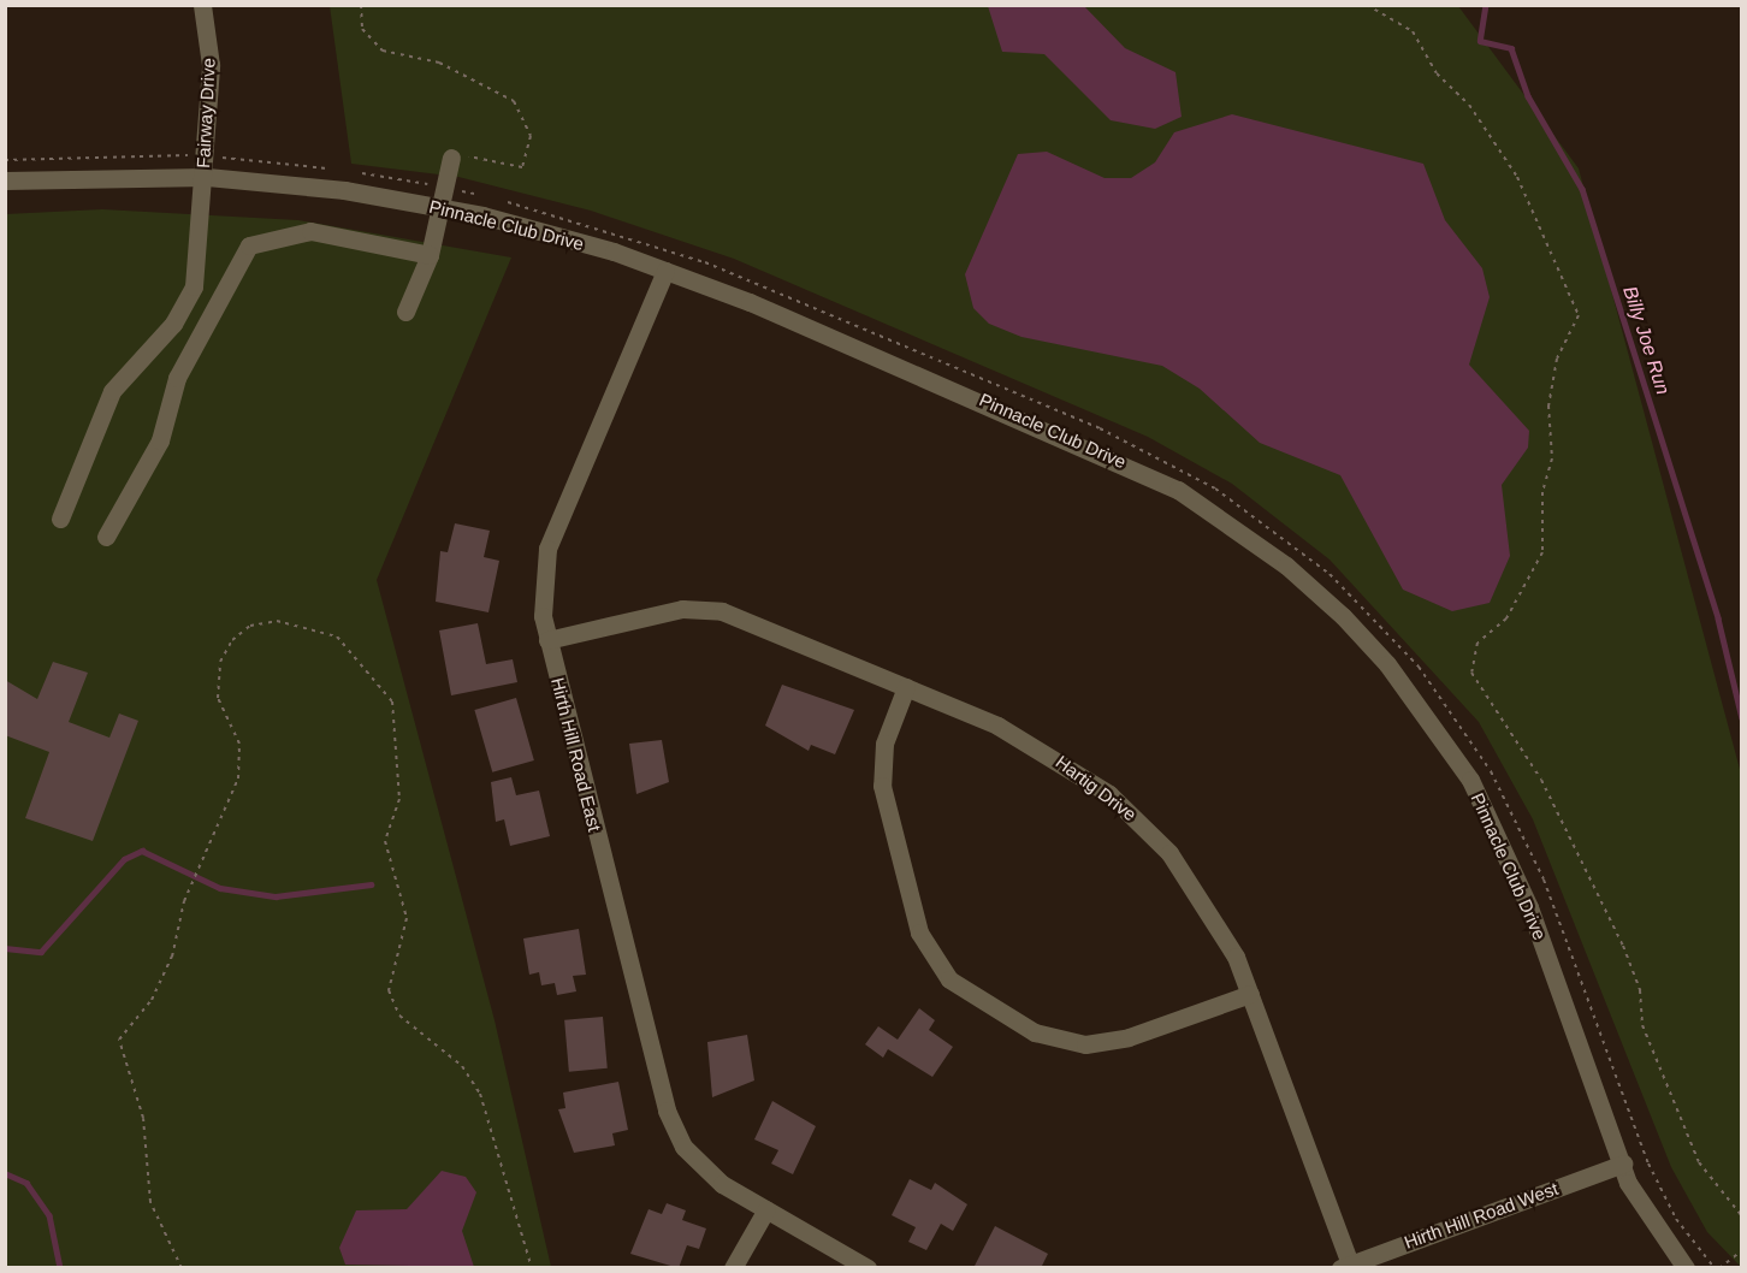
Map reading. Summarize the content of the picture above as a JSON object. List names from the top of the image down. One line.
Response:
{"streets":{"street":["Fairway Drive","Pinnacle Club Drive","Hirth Hill Road East","Hartig Drive","Hirth Hill Road West"]},"crossings":[["Fairway Drive","Pinnacle Club Drive"],["Pinnacle Club Drive","Hirth Hill Road East"],["Pinnacle Club Drive","Hirth Hill Road West"],["Hirth Hill Road East","Hartig Drive"],["Hartig Drive","Hirth Hill Road West"]],"water":["Billy Joe Run"]}
